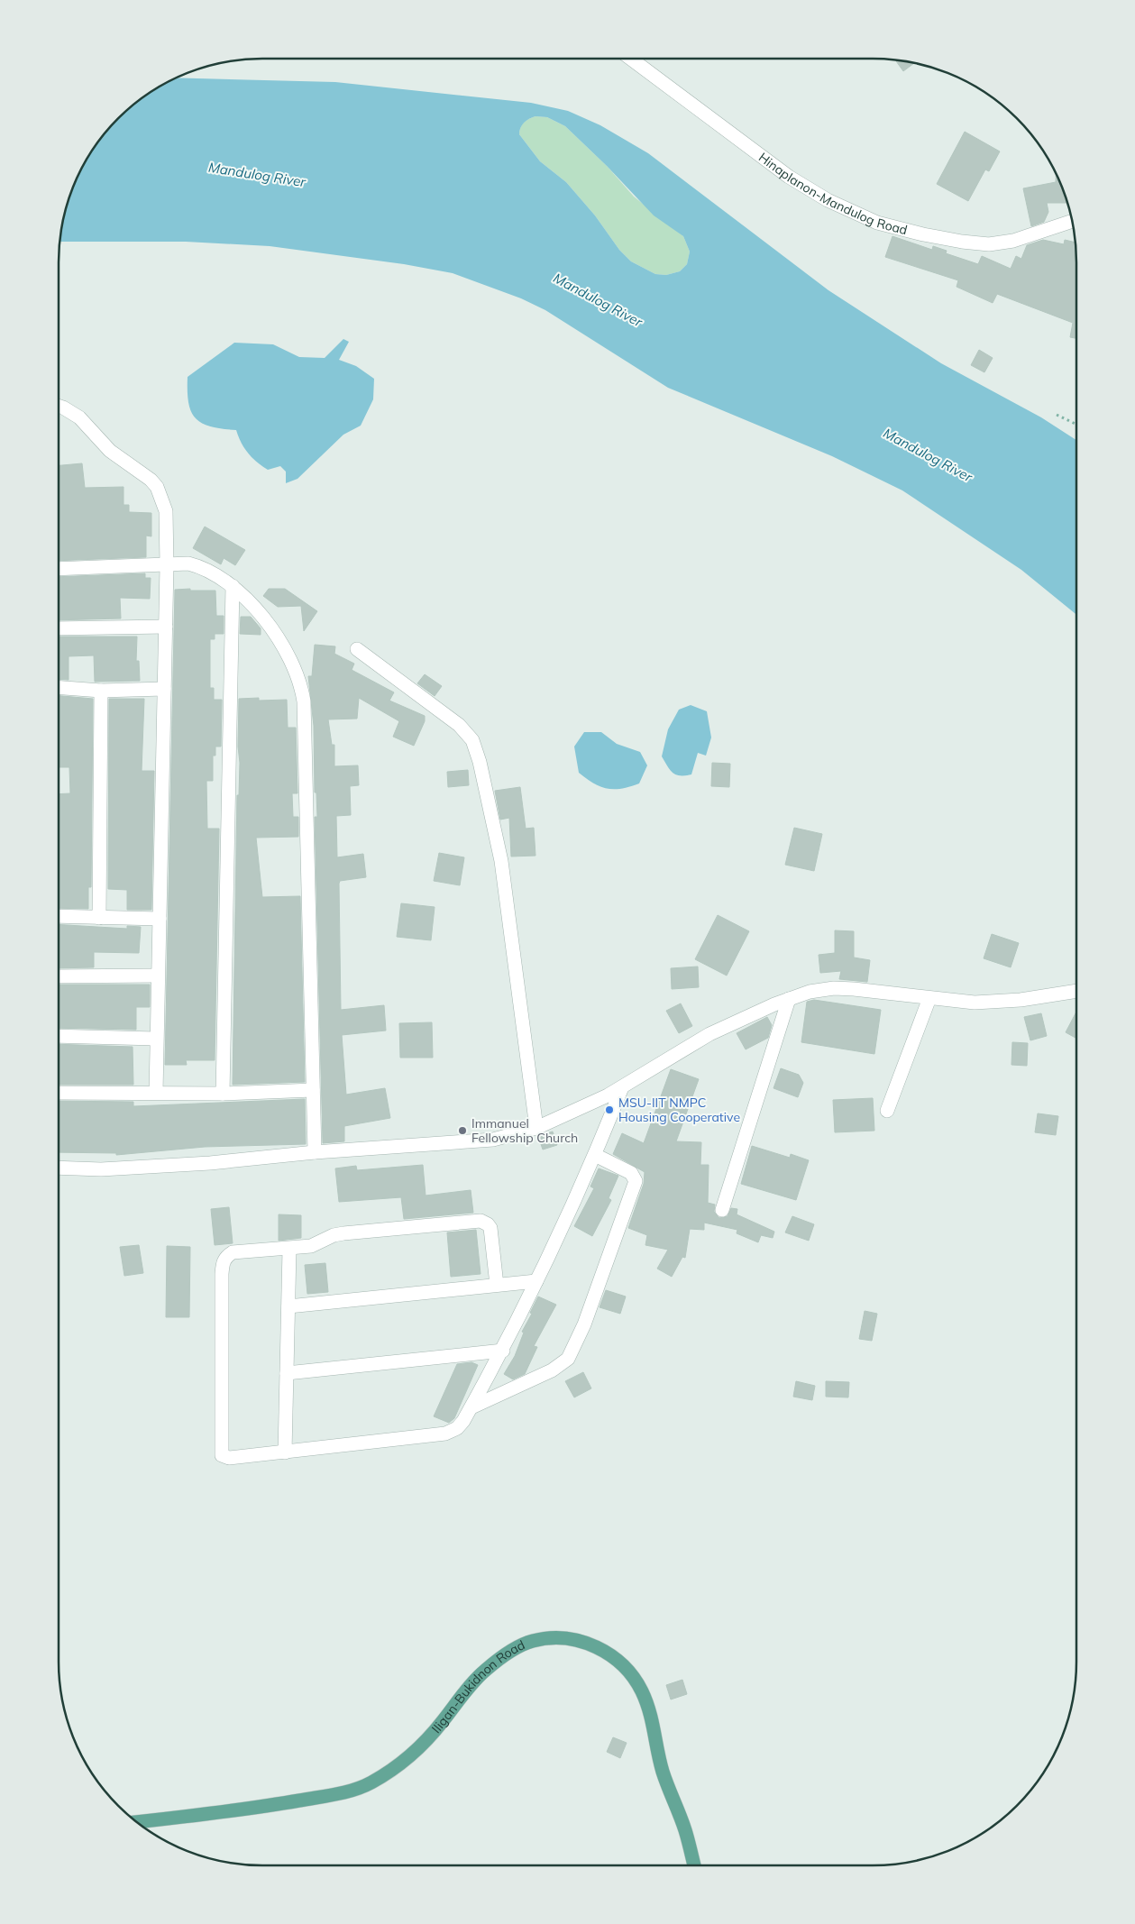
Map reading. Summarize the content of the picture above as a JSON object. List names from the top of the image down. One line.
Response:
{"streets":{"main road":["Iligan-Bukidnon Road"],"street":["Hinaplanon-Mandulog Road"]},"water":["Mandulog River"],"places":["MSU-IIT NMPC Housing Cooperative","Immanuel Fellowship Church"]}
